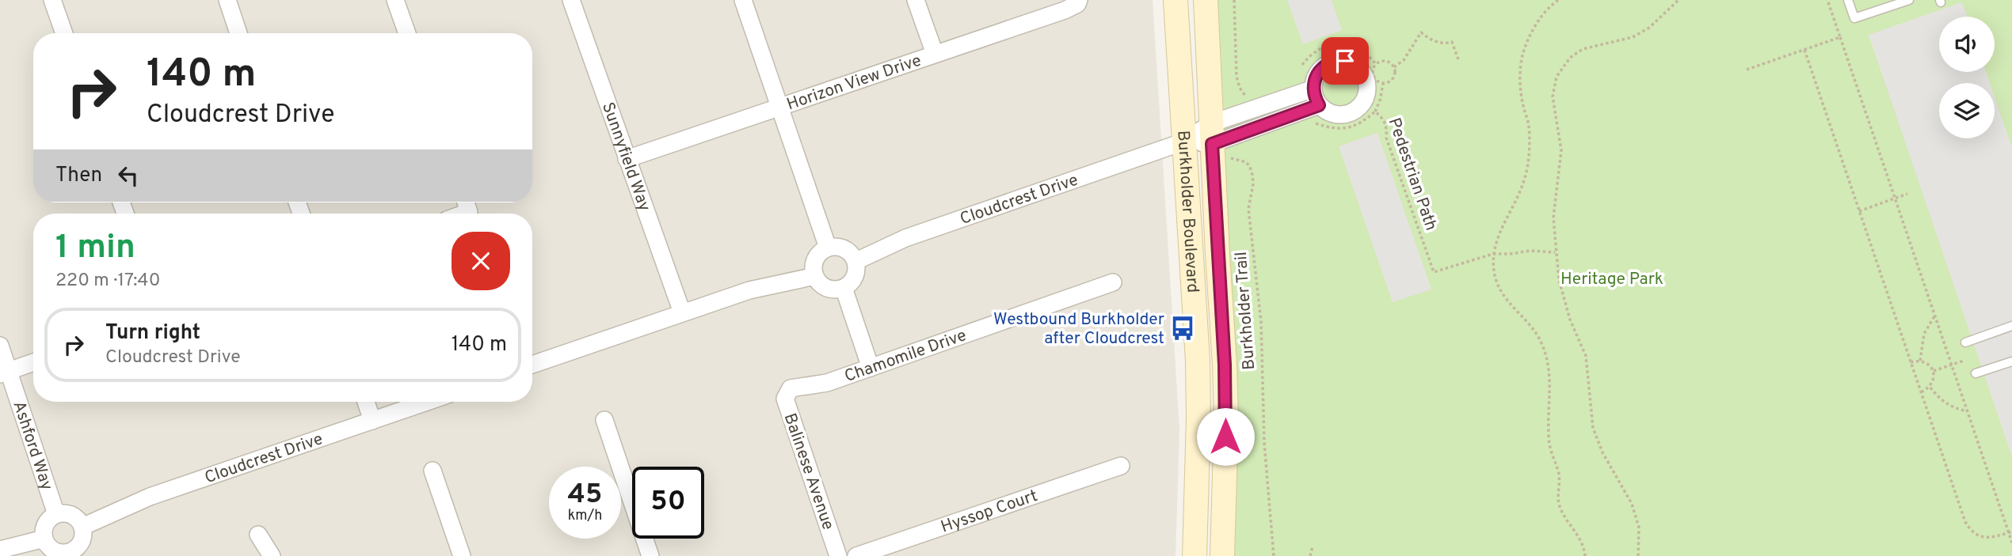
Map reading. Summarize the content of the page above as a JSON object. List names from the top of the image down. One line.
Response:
{"streets":{"main road":["Burkholder Boulevard"],"street":["Horizon View Drive","Sunnyfield Way","Cloudcrest Drive","Chamomile Drive","Ashford Way","Balinese Avenue","Hyssop Court"],"path":["Pedestrian Path","Burkholder Trail"]},"crossings":[["Horizon View Drive","Sunnyfield Way"],["Cloudcrest Drive","Burkholder Boulevard"],["Cloudcrest Drive","Burkholder Trail"],["Cloudcrest Drive","Ashford Way"],["Burkholder Boulevard","Burkholder Trail"],["Chamomile Drive","Balinese Avenue"]],"parks":["Heritage Park"],"places":{"bus stop":["Westbound Burkholder after Cloudcrest"]},"page":{"turn":["140 m","Cloudcrest Drive"],"then":"Then","heading":["1 min","220 m · 17:40"],"list":[{"name":"Turn right","note":"Cloudcrest Drive","value":"140 m"}],"speed":"45 km/h","limit":"50"}}
